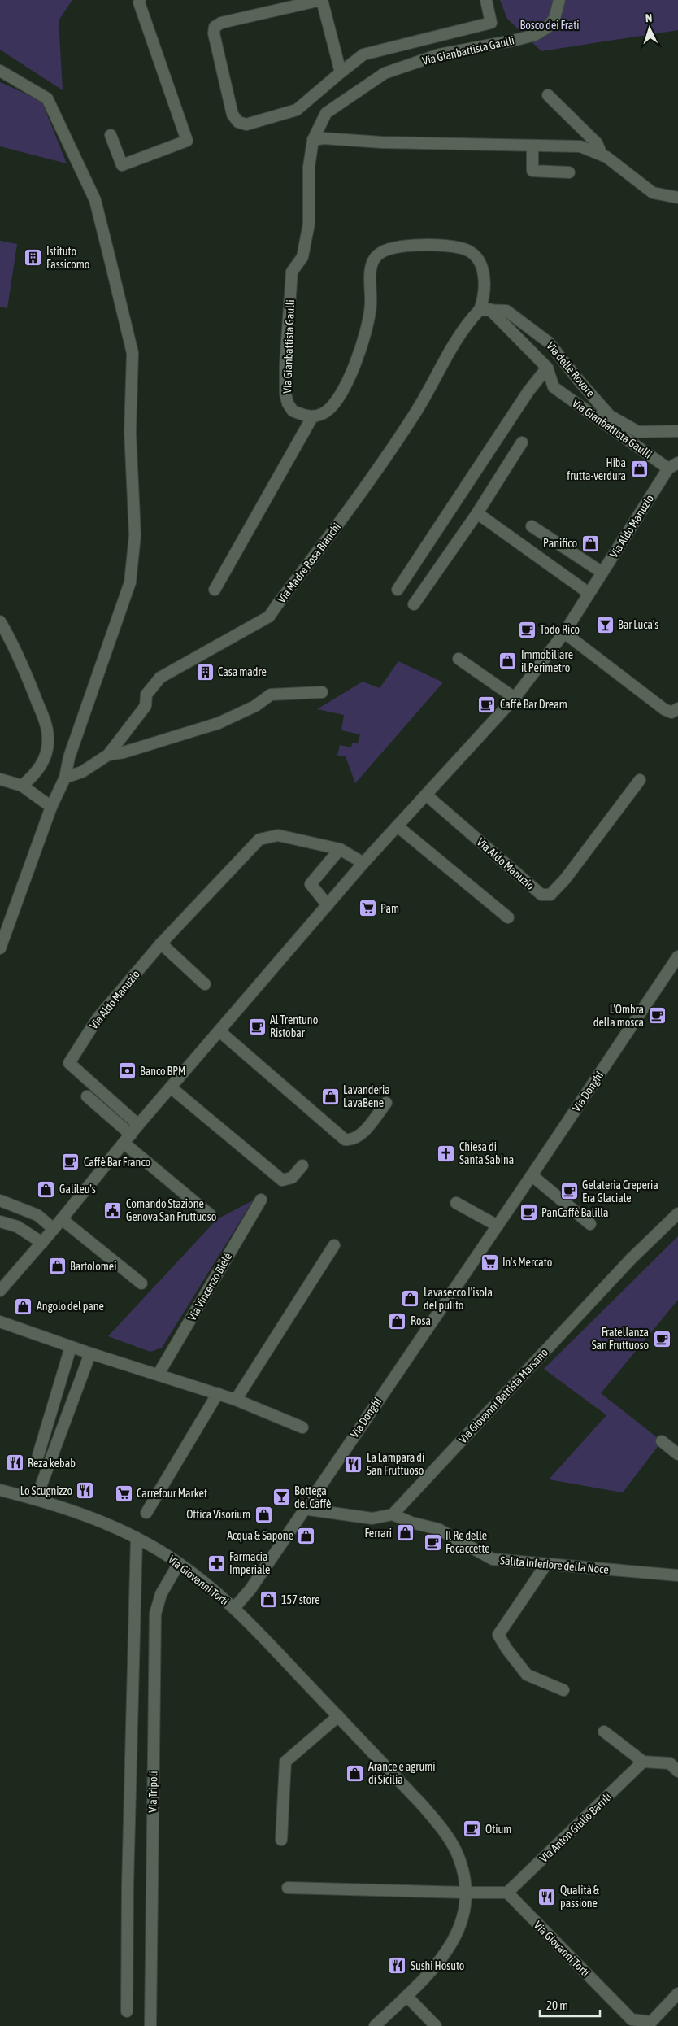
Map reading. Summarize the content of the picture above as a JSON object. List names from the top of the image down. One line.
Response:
{"streets":{"street":["Via Gianbattista Gaulli","Via delle Rovare","Via Aldo Manuzio","Via Madre Rosa Bianchi","Via Donghi","Via Vincenzo Blelè","Via Giovanni Battista Marsano","Salita Inferiore della Noce","Via Giovanni Torti","Via Tripoli","Via Anton Giulio Barrili"]},"crossings":[["Via Gianbattista Gaulli","Via delle Rovare"],["Via Gianbattista Gaulli","Via Aldo Manuzio"],["Via Gianbattista Gaulli","Via Madre Rosa Bianchi"],["Via delle Rovare","Via Madre Rosa Bianchi"],["Via Donghi","Via Giovanni Torti"],["Via Giovanni Battista Marsano","Salita Inferiore della Noce"],["Via Giovanni Torti","Via Tripoli"],["Via Giovanni Torti","Via Anton Giulio Barrili"]],"parks":["Bosco dei Frati"],"places":{"building":["Istituto Fassicomo","Casa madre"],"shop":["Hiba frutta-verdura","Panifico","Immobiliare il Perimetro","Lavanderia LavaBene","Galileu's","Bartolomei","Lavasecco l'isola del pulito","Angolo del pane","Rosa","Ottica Visorium","Ferrari","Acqua & Sapone","157 store","Arance e agrumi di Sicilia"],"bar":["Bar Luca's","Bottega del Caffè"],"cafe":["Todo Rico","Caffè Bar Dream","L'Ombra della mosca","Al Trentuno Ristobar","Caffè Bar Franco","Gelateria Creperia Era Glaciale","PanCaffè Balilla","Fratellanza San Fruttuoso","Il Re delle Focaccette","Otium"],"supermarket":["Pam","In's Mercato","Carrefour Market"],"bank":["Banco BPM"],"church":["Chiesa di Santa Sabina"],"public building":["Comando Stazione Genova San Fruttuoso"],"restaurant":["Reza kebab","La Lampara di San Fruttuoso","Lo Scugnizzo","Qualità & passione","Sushi Hosuto"],"pharmacy":["Farmacia Imperiale"]},"scale_bar":"20 m","north":"top"}
